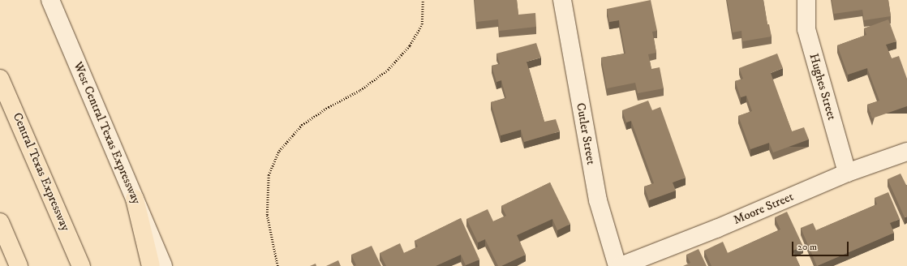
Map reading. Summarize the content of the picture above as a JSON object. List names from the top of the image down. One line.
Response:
{"streets":{"highway":["Central Texas Expressway"],"street":["Hughes Street","West Central Texas Expressway","Cutler Street","Moore Street"]},"crossings":[["Hughes Street","Moore Street"]],"scale_bar":"20 m"}
